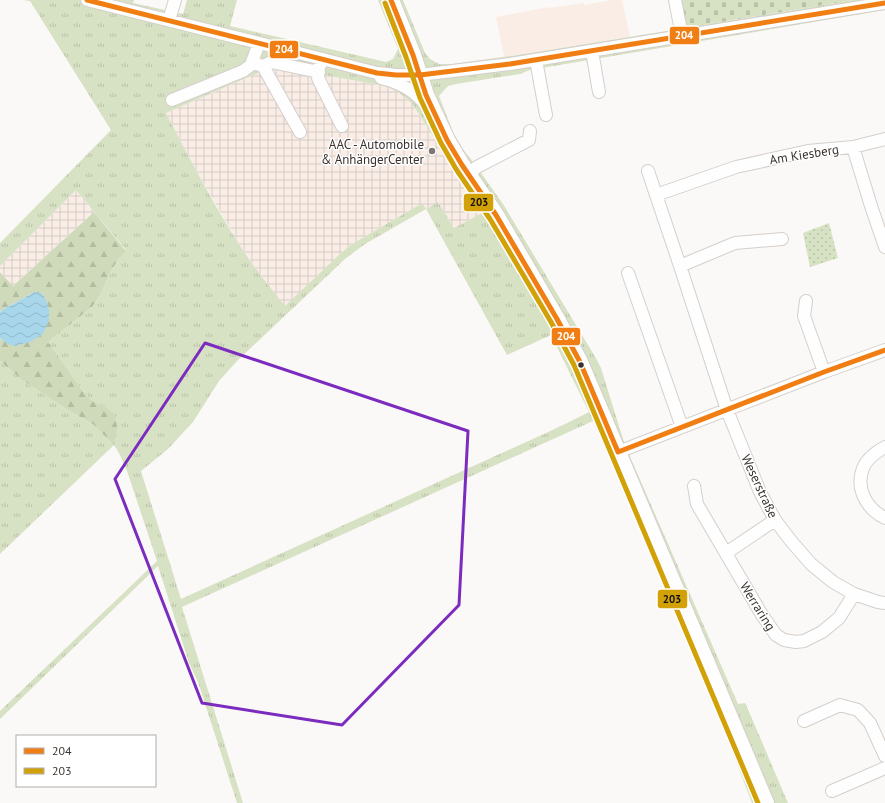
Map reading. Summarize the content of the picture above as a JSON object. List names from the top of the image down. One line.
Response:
{"streets":{"street":["Am Kiesberg","Weserstraße","Werraring"]},"crossings":[["Weserstraße","Werraring"]],"places":["AAC - Automobile & AnhängerCenter"],"lines":["transit line 204","transit line 203"],"legend":["204","203"]}
